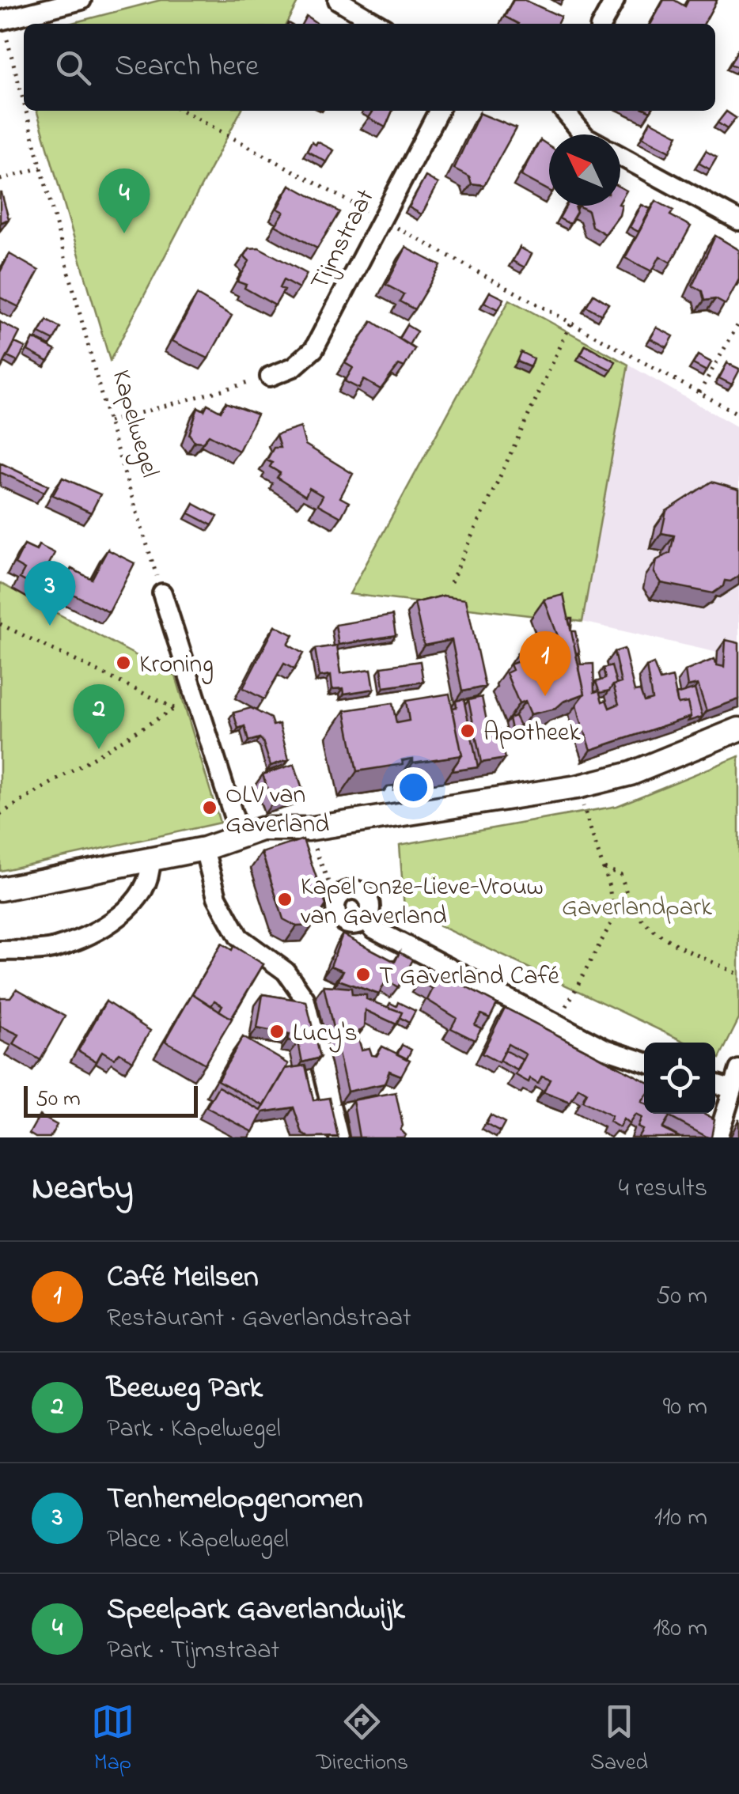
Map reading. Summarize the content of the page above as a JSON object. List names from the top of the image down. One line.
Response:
{"streets":{"street":["Tijmstraat"],"path":["Kapelwegel"]},"parks":["Gaverlandpark"],"places":["Kroning","Apotheek","OLV van Gaverland","Kapel Onze-Lieve-Vrouw van Gaverland","T Gaverland Café","Lucy's"],"scale_bar":"50 m","north":"top left","page":{"search":"Search here","pins":["4","3","1","2"],"scale":"50 m","heading":["Nearby","4 results"],"list":[{"mark":"1","name":"Café Meilsen","note":"Restaurant · Gaverlandstraat","value":"50 m"},{"mark":"2","name":"Beeweg Park","note":"Park · Kapelwegel","value":"90 m"},{"mark":"3","name":"Tenhemelopgenomen","note":"Place · Kapelwegel","value":"110 m"},{"mark":"4","name":"Speelpark Gaverlandwijk","note":"Park · Tijmstraat","value":"180 m"}],"nav":["Map","Directions","Saved"]}}
